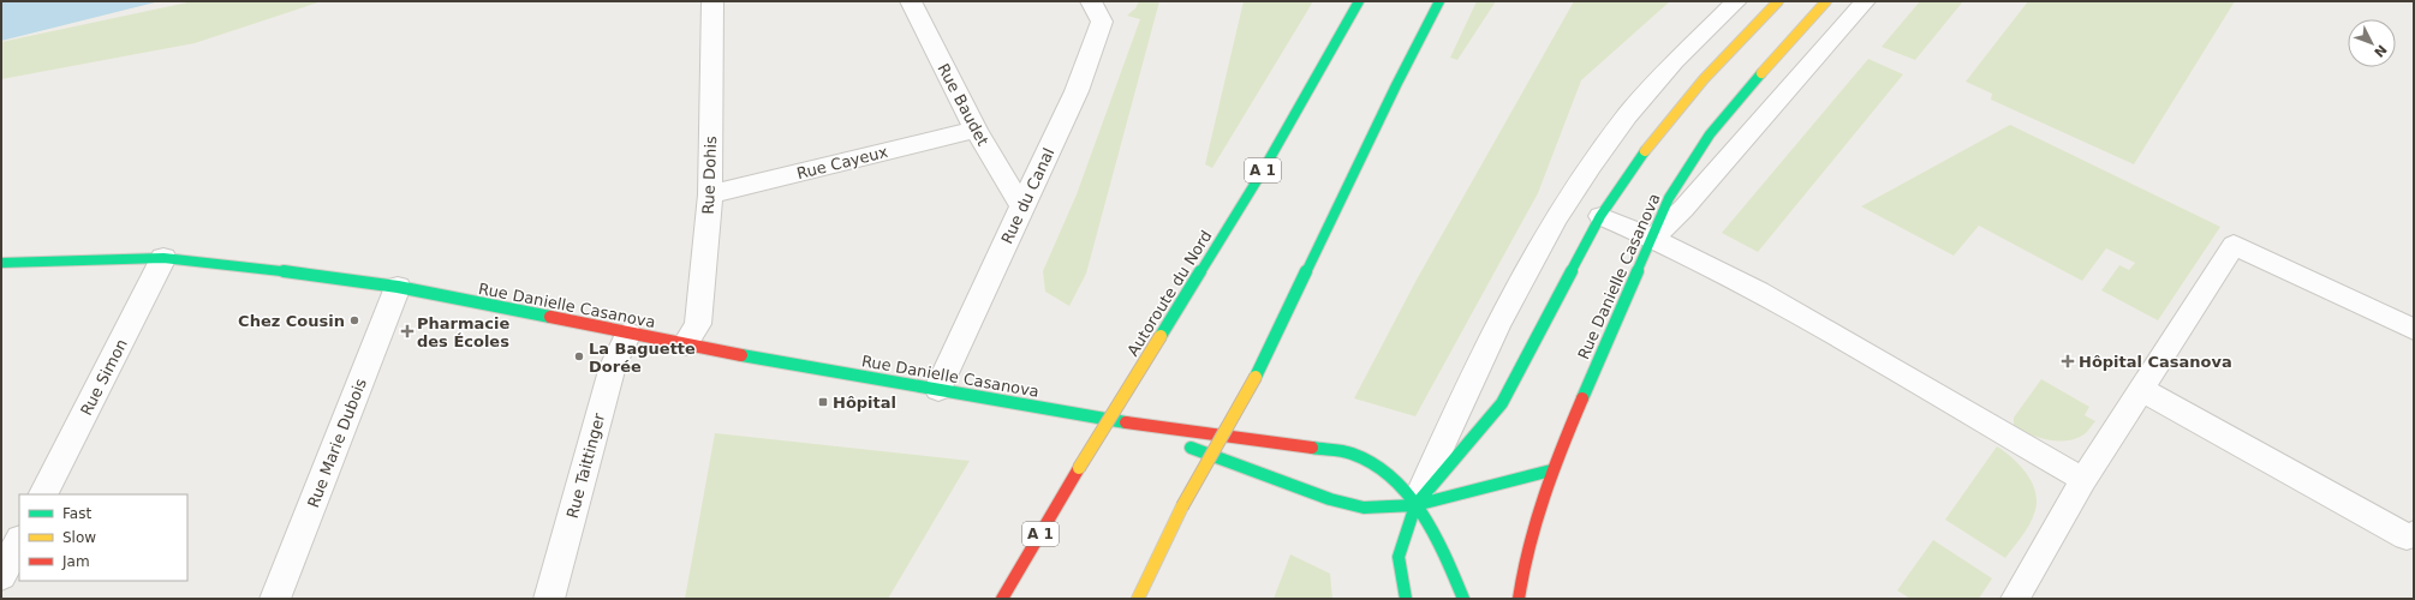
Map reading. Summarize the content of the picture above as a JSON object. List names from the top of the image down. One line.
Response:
{"streets":{"main road":["A 1","Rue Danielle Casanova","Autoroute du Nord"],"street":["Rue Baudet","Rue Cayeux","Rue Dohis","Rue du Canal","Rue Simon","Rue Marie Dubois","Rue Taittinger"]},"crossings":[["Rue Baudet","Rue Cayeux"],["Rue Baudet","Rue du Canal"],["Rue Cayeux","Rue Dohis"],["Rue Dohis","Rue Danielle Casanova"],["Rue du Canal","Rue Danielle Casanova"],["Rue Danielle Casanova","Rue Simon"],["Rue Danielle Casanova","Rue Marie Dubois"],["Rue Danielle Casanova","Rue Taittinger"]],"places":{"other":["Chez Cousin","La Baguette Dorée"],"health":["Pharmacie des Écoles","Hôpital Casanova"],"transit":["Hôpital"]},"legend":["Fast","Slow","Jam"],"north":"bottom right"}
